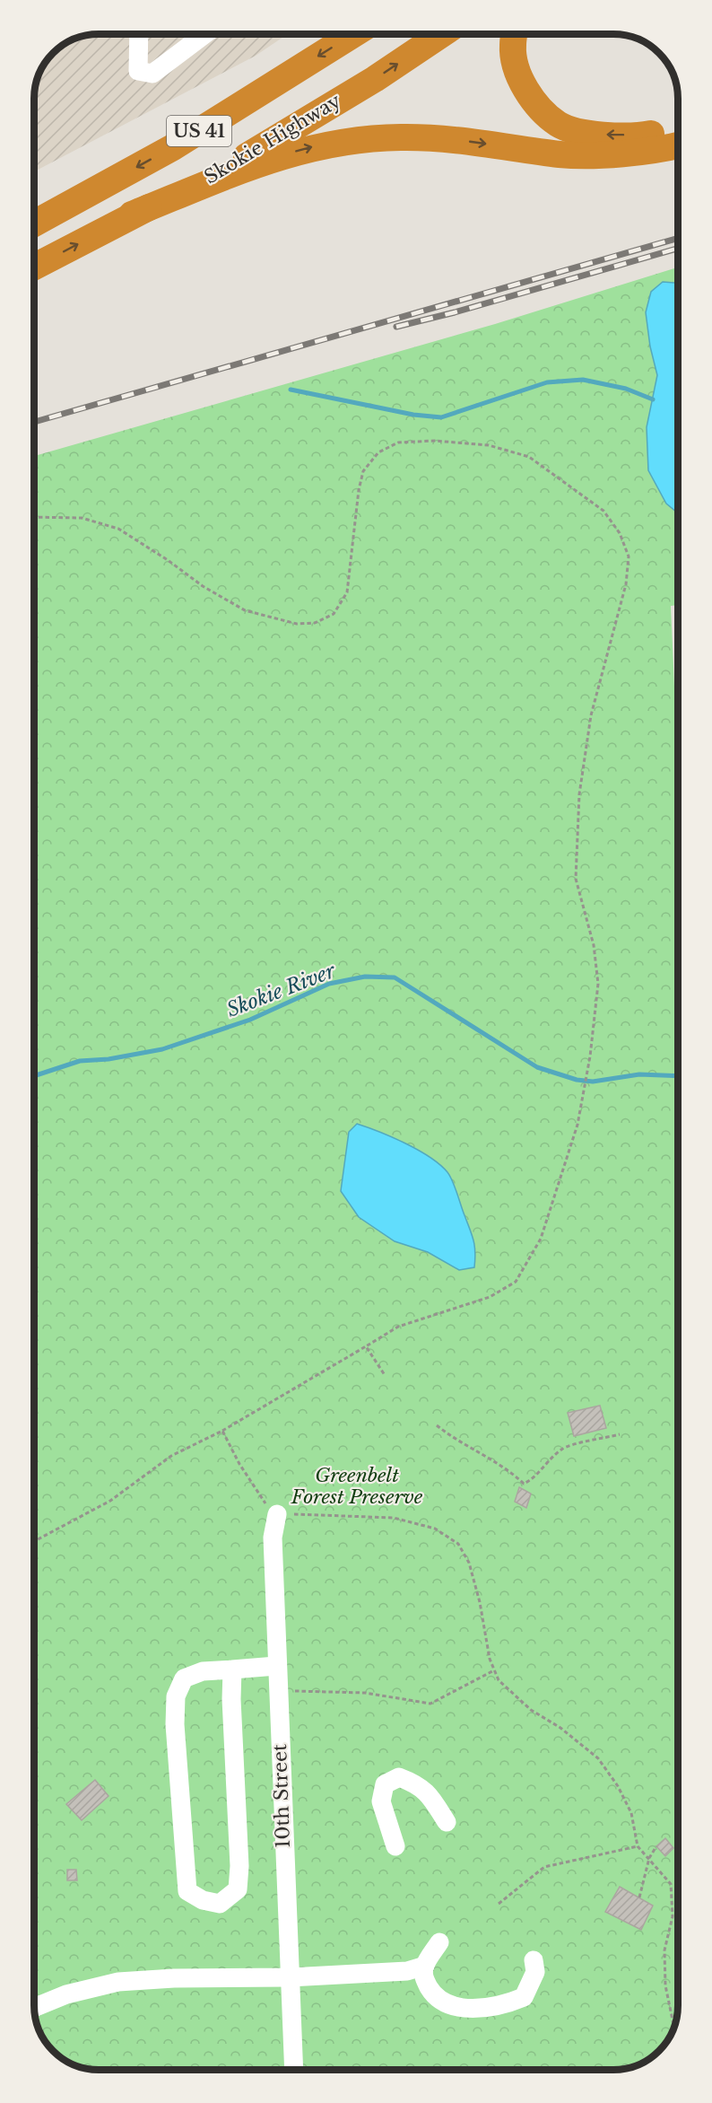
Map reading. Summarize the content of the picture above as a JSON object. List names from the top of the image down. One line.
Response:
{"streets":{"highway":["US 41","Skokie Highway"],"lane":["10th Street"]},"water":["Skokie River"],"parks":["Greenbelt Forest Preserve"]}
